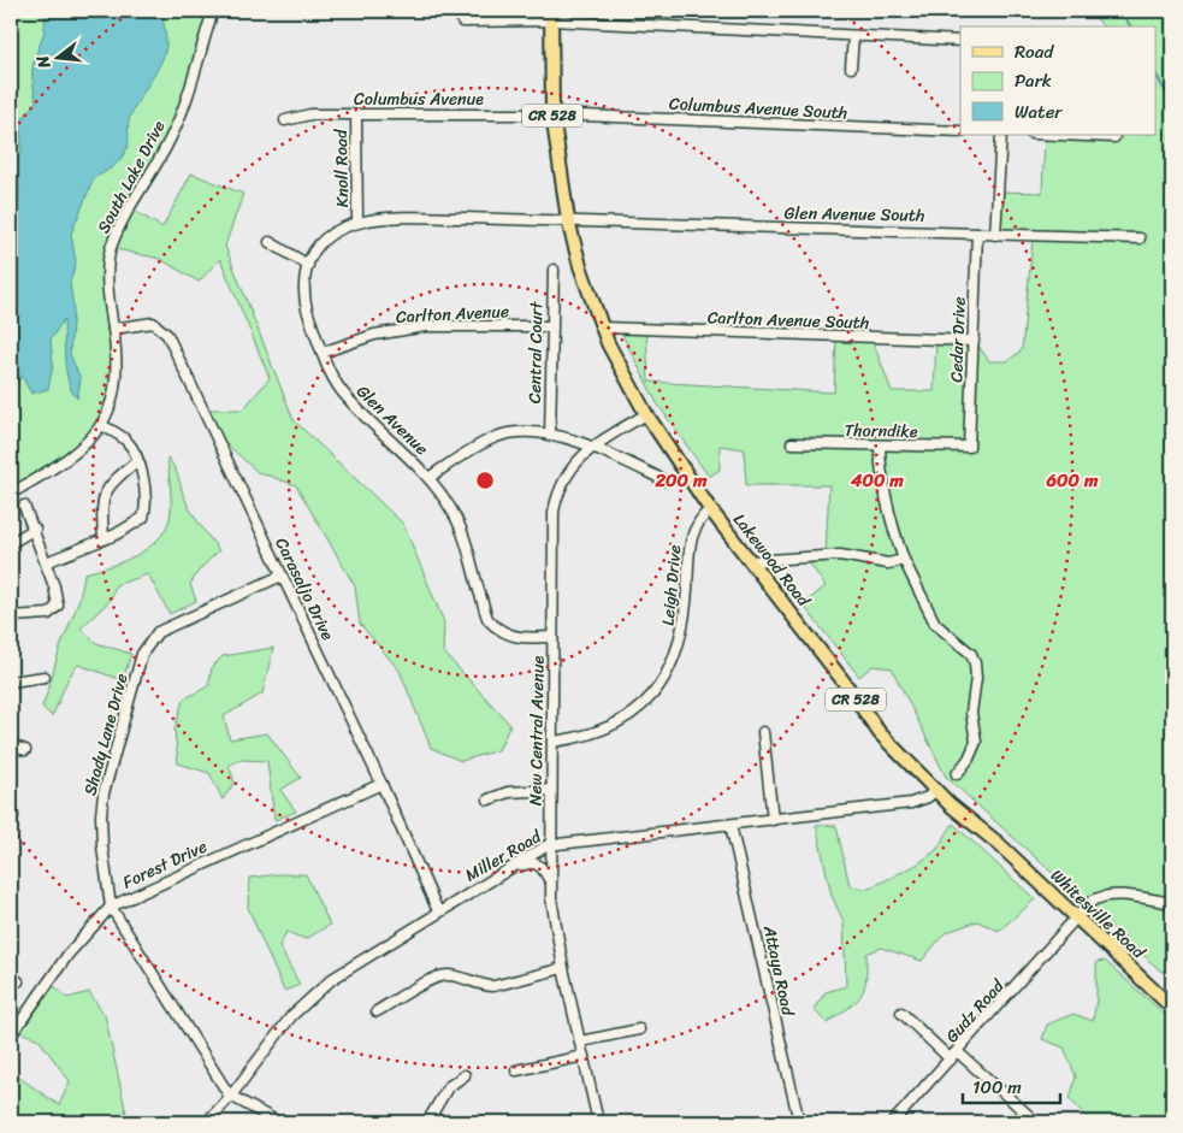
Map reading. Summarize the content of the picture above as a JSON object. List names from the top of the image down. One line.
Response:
{"streets":{"main road":["CR 528","Lakewood Road","Whitesville Road"],"street":["Columbus Avenue","Columbus Avenue South","Knoll Road","South Lake Drive","Glen Avenue South","Carlton Avenue","Carlton Avenue South","Cedar Drive","Central Court","Glen Avenue","Thorndike","Leigh Drive","Carasaljo Drive","New Central Avenue","Shady Lane Drive","Miller Road","Forest Drive","Attaya Road","Gudz Road"]},"crossings":[["Columbus Avenue","Columbus Avenue South"],["Columbus Avenue","CR 528"],["Columbus Avenue","Knoll Road"],["Columbus Avenue South","CR 528"],["CR 528","Glen Avenue South"],["CR 528","Glen Avenue"],["CR 528","Lakewood Road"],["Knoll Road","Glen Avenue"],["South Lake Drive","Carasaljo Drive"],["Glen Avenue South","Cedar Drive"],["Glen Avenue South","Glen Avenue"],["Glen Avenue South","Lakewood Road"],["Carlton Avenue","Central Court"],["Carlton Avenue","Glen Avenue"],["Carlton Avenue South","Cedar Drive"],["Carlton Avenue South","Lakewood Road"],["Cedar Drive","Thorndike"],["Glen Avenue","Lakewood Road"],["Glen Avenue","New Central Avenue"],["Lakewood Road","Leigh Drive"],["Lakewood Road","New Central Avenue"],["Lakewood Road","Miller Road"],["Lakewood Road","Whitesville Road"],["Leigh Drive","New Central Avenue"],["Carasaljo Drive","Shady Lane Drive"],["Carasaljo Drive","Miller Road"],["Carasaljo Drive","Forest Drive"],["New Central Avenue","Miller Road"],["Shady Lane Drive","Miller Road"],["Shady Lane Drive","Forest Drive"],["Miller Road","Attaya Road"],["Whitesville Road","Gudz Road"]],"legend":["Road","Park","Water"],"scale_bar":"100 m","north":"left","rings":["200 m","400 m","600 m"]}
